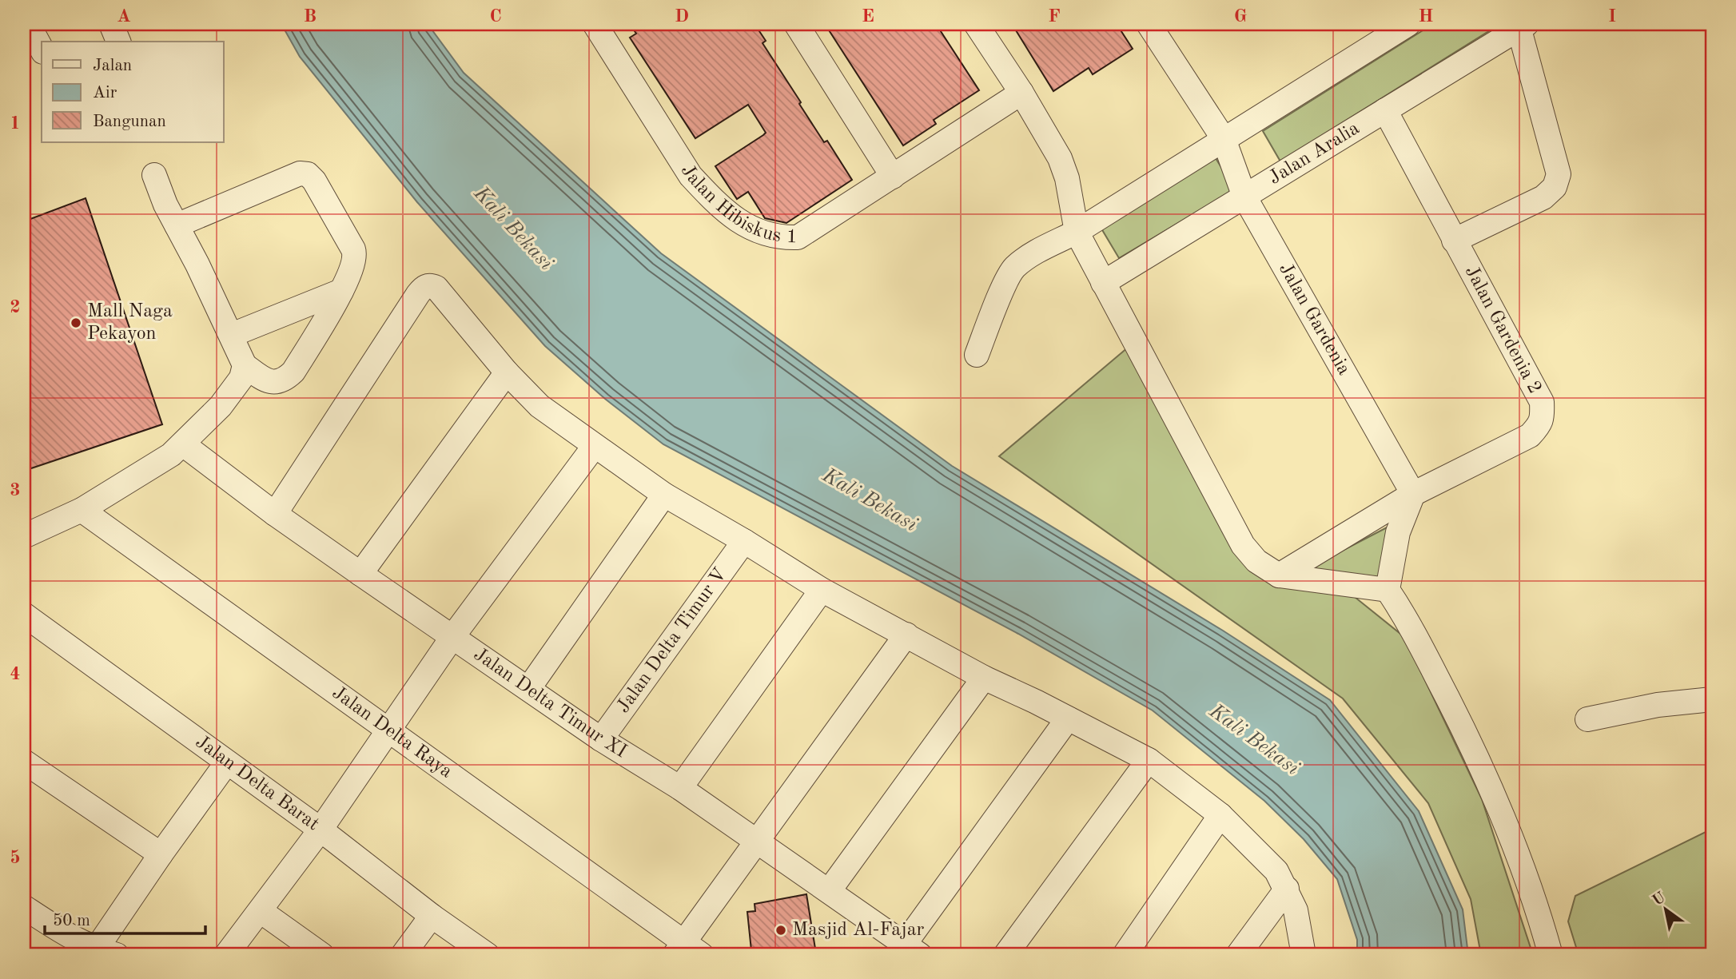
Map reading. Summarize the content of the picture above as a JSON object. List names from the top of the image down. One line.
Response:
{"streets":{"street":["Jalan Aralia","Jalan Hibiskus 1","Jalan Gardenia","Jalan Gardenia 2","Jalan Delta Timur V","Jalan Delta Timur XI","Jalan Delta Raya","Jalan Delta Barat"]},"crossings":[["Jalan Aralia","Jalan Gardenia"],["Jalan Aralia","Jalan Gardenia 2"],["Jalan Gardenia","Jalan Gardenia 2"],["Jalan Delta Timur V","Jalan Delta Timur XI"]],"water":["Kali Bekasi"],"places":["Mall Naga Pekayon","Masjid Al-Fajar"],"legend":["Jalan","Air","Bangunan"],"scale_bar":"50 m","north":"top left","grid":{"columns":["A","B","C","D","E","F","G","H","I"],"rows":["1","2","3","4","5"]}}
